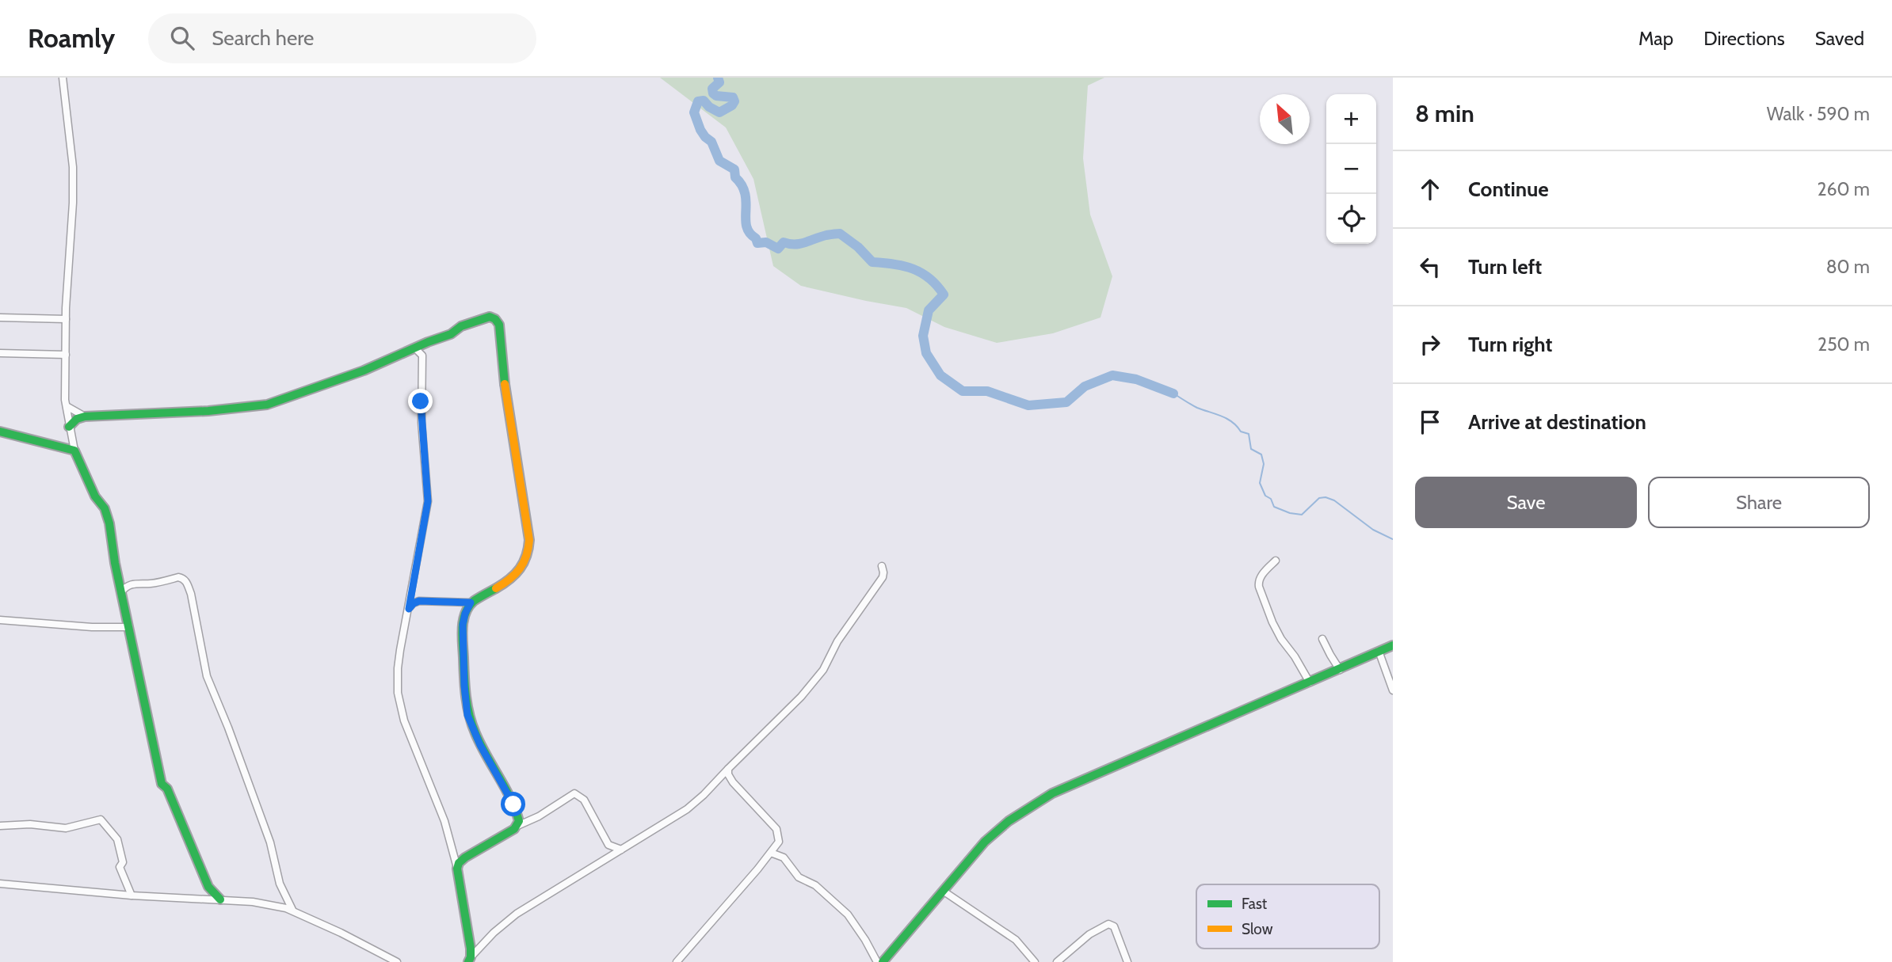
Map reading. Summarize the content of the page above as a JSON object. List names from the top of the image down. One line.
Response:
{"legend":["Fast","Slow"],"north":"top left","page":{"header":"Roamly","search":"Search here","nav":["Map","Directions","Saved"],"heading":["8 min","Walk · 590 m"],"map_buttons":["+","−"],"list":[["Continue","260 m"],["Turn left","80 m"],["Turn right","250 m"],"Arrive at destination"],"buttons":["Save","Share"]}}
